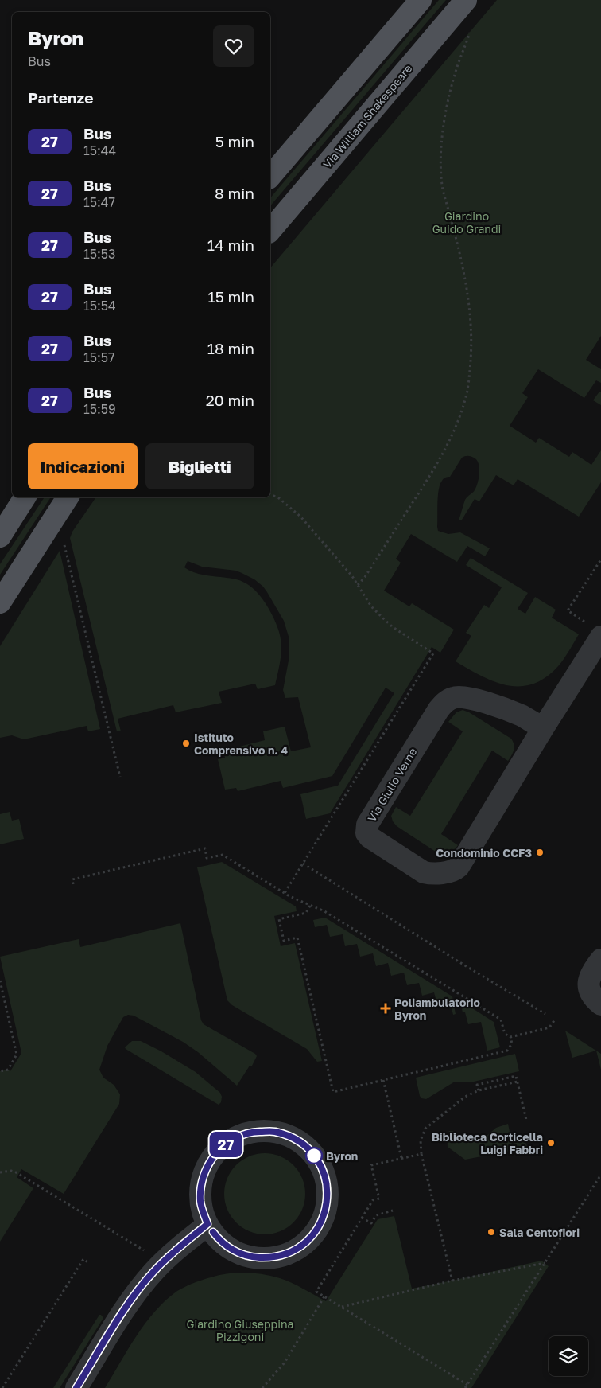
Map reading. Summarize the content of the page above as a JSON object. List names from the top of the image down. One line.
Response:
{"streets":{"main road":["Via William Shakespeare"],"street":["Via Giulio Verne"]},"parks":["Giardino Guido Grandi","Giardino Giuseppina Pizzigoni"],"places":{"other":["Istituto Comprensivo n. 4","Condominio CCF3","Biblioteca Corticella Luigi Fabbri","Byron","Sala Centofiori"],"health":["Poliambulatorio Byron"]},"lines":["bus line 27"],"page":{"on_map":"27","heading":[["Byron","Bus"],"Partenze"],"list":[{"mark":"27","name":"Bus","note":"15:44","value":"5 min"},{"mark":"27","name":"Bus","note":"15:47","value":"8 min"},{"mark":"27","name":"Bus","note":"15:53","value":"14 min"},{"mark":"27","name":"Bus","note":"15:54","value":"15 min"},{"mark":"27","name":"Bus","note":"15:57","value":"18 min"},{"mark":"27","name":"Bus","note":"15:59","value":"20 min"}],"buttons":["Indicazioni","Biglietti"]}}
